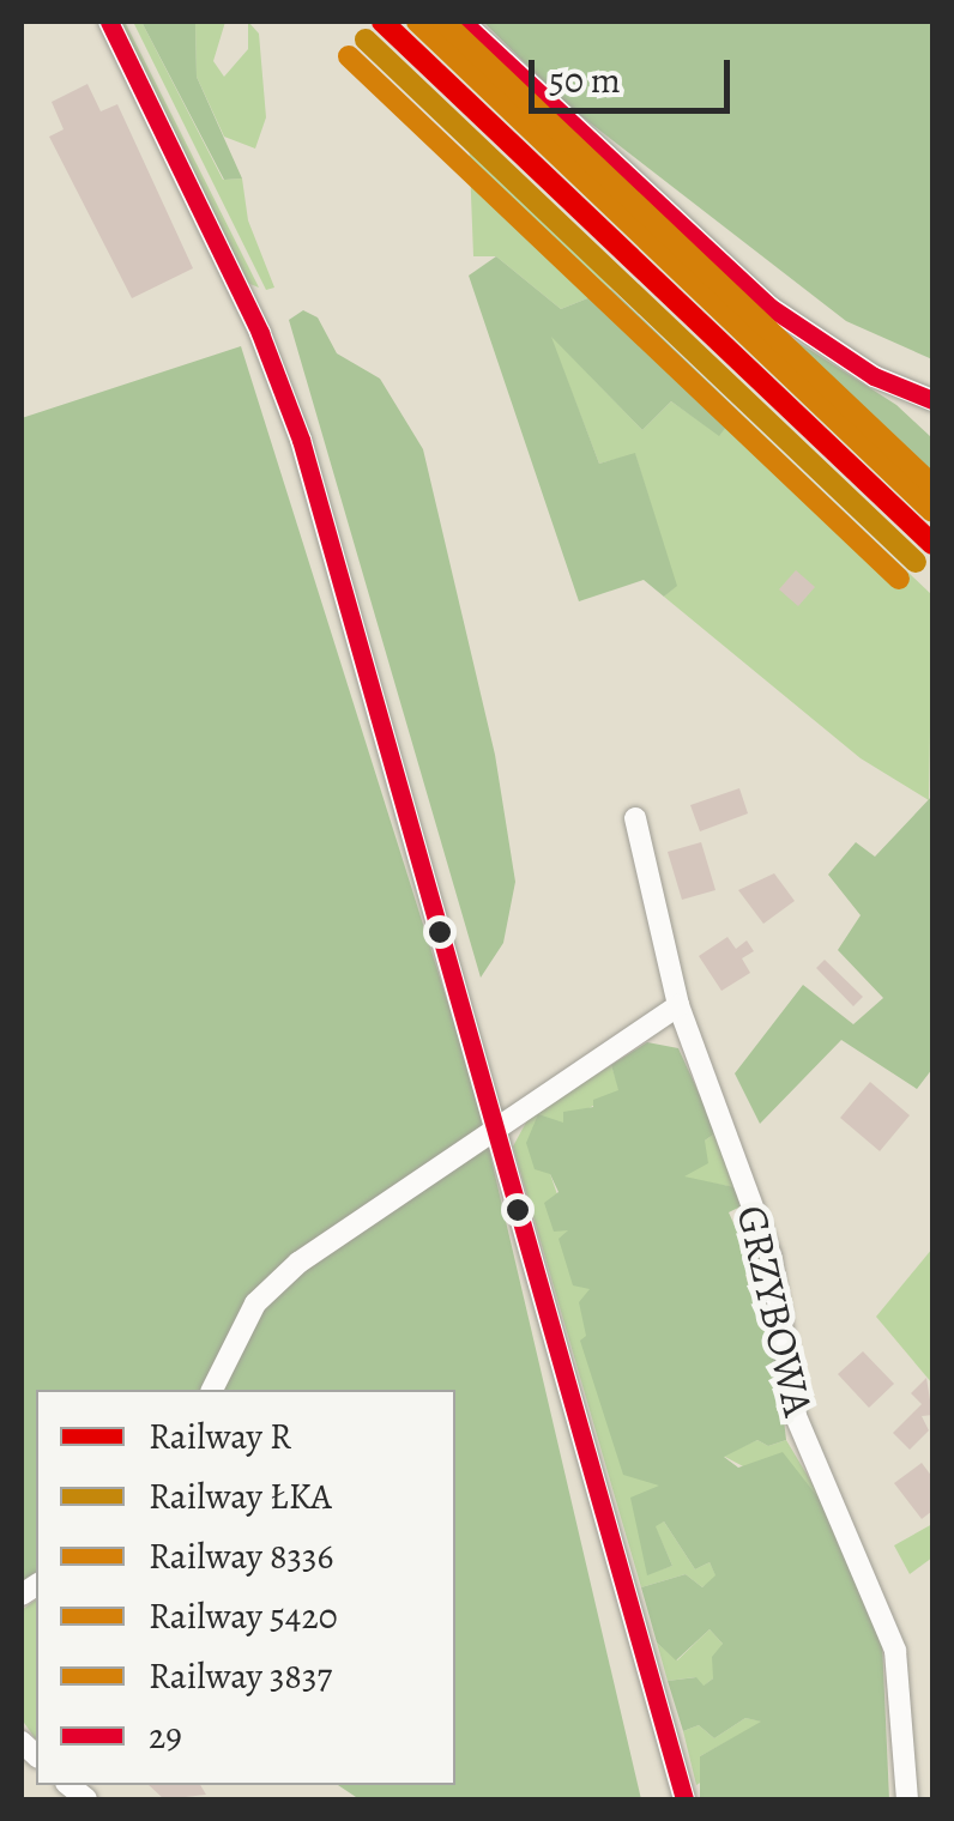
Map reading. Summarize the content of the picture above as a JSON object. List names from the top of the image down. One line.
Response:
{"streets":{"street":["GRZYBOWA"]},"lines":["rail line R","rail line 8336","rail line 3837","transit line 29","rail line ŁKA","rail line 5420"],"legend":["Railway R","Railway ŁKA","Railway 8336","Railway 5420","Railway 3837","29"],"scale_bar":"50 m"}
